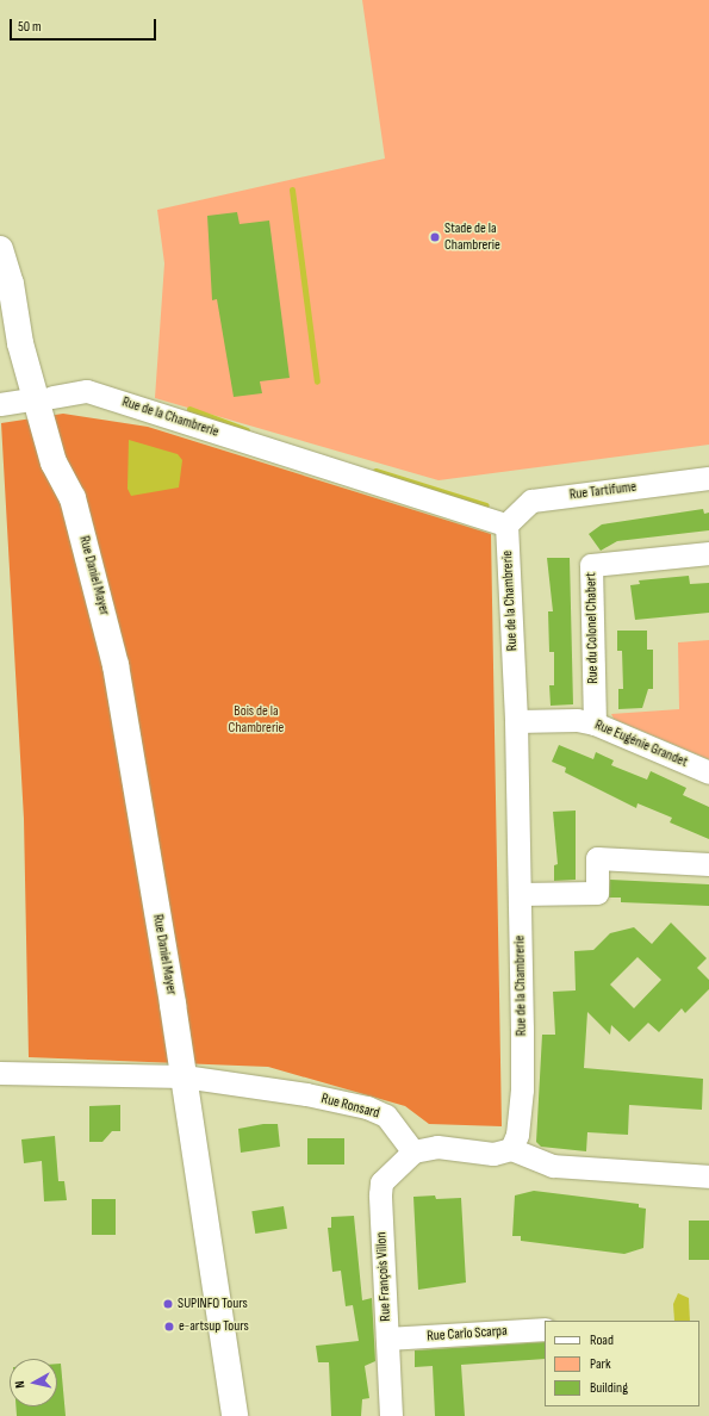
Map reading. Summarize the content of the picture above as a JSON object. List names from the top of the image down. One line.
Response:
{"streets":{"main road":["Rue Daniel Mayer"],"street":["Rue de la Chambrerie","Rue Tartifume","Rue du Colonel Chabert","Rue Eugénie Grandet","Rue Ronsard","Rue François Villon","Rue Carlo Scarpa"]},"crossings":[["Rue de la Chambrerie","Rue Tartifume"],["Rue de la Chambrerie","Rue Daniel Mayer"],["Rue de la Chambrerie","Rue Eugénie Grandet"],["Rue Daniel Mayer","Rue Ronsard"],["Rue du Colonel Chabert","Rue Eugénie Grandet"],["Rue Ronsard","Rue François Villon"],["Rue François Villon","Rue Carlo Scarpa"]],"parks":["Bois de la Chambrerie"],"places":["Stade de la Chambrerie","SUPINFO Tours","e-artsup Tours"],"legend":["Road","Park","Building"],"scale_bar":"50 m","north":"left"}
